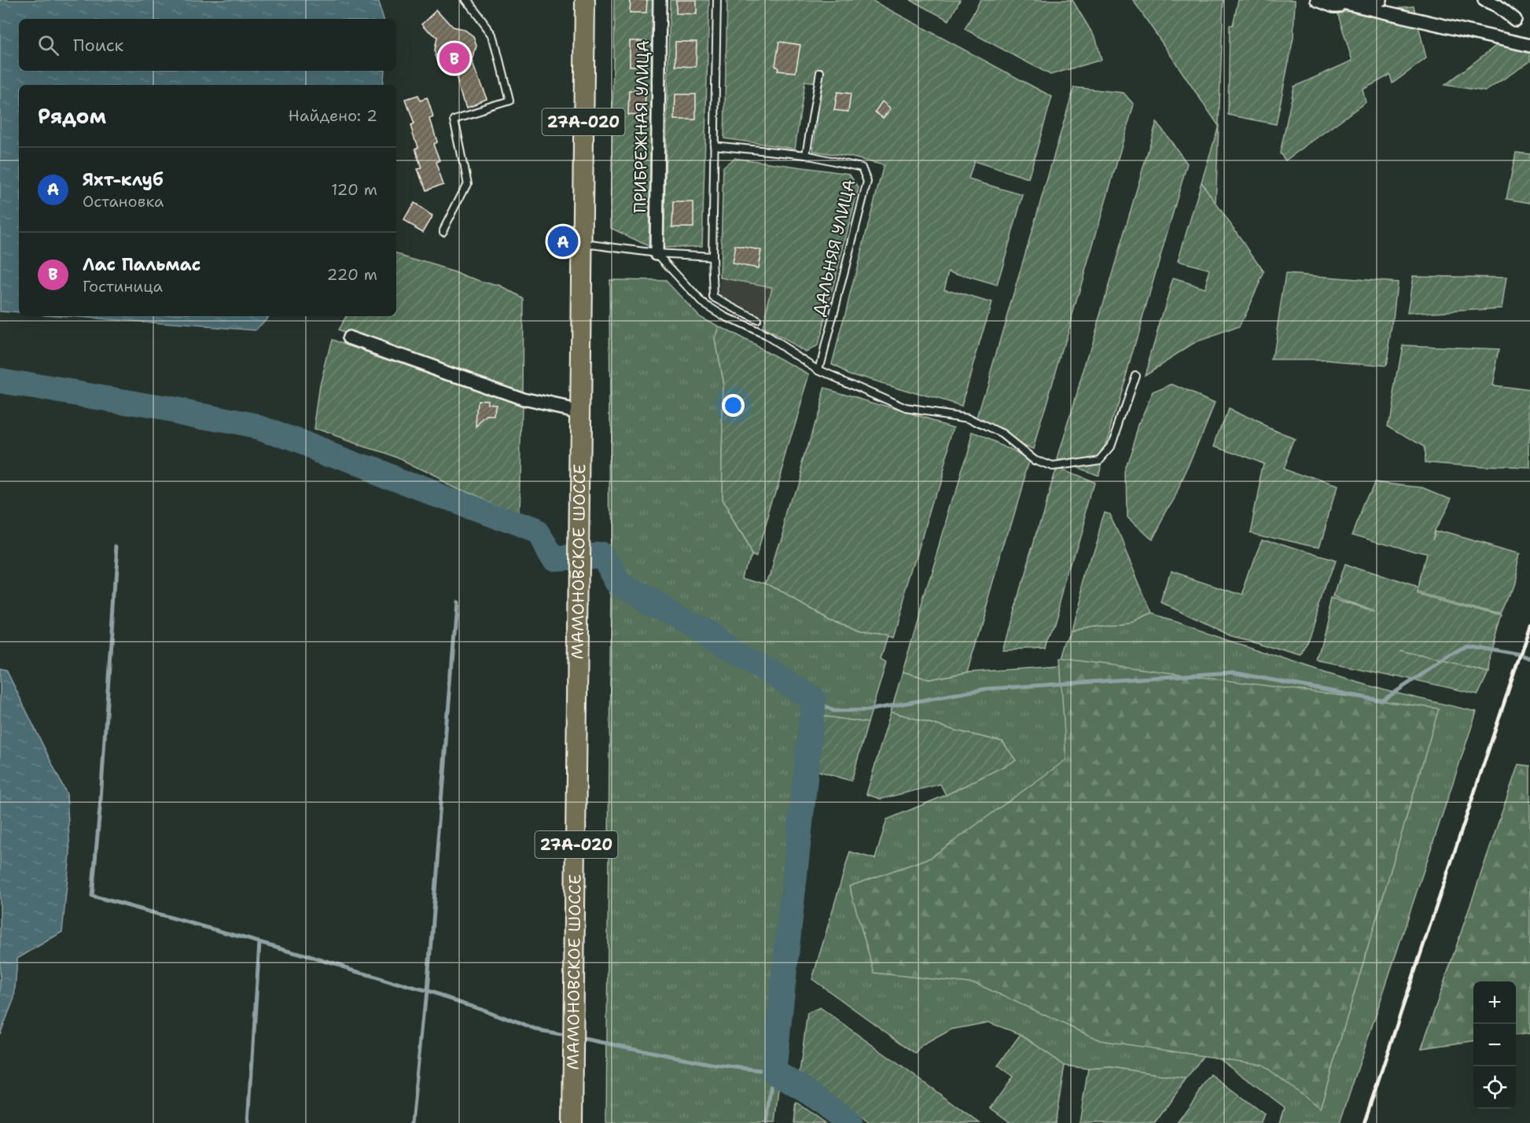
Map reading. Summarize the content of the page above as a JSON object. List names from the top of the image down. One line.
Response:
{"streets":{"main road":["27А-020","МАМОНОВСКОЕ ШОССЕ"],"street":["ПРИБРЕЖНАЯ УЛИЦА"],"lane":["ДАЛЬНЯЯ УЛИЦА"]},"page":{"search":"Поиск","pins":["B","A"],"heading":["Рядом","Найдено: 2"],"list":[{"mark":"A","name":"Яхт-клуб","note":"Остановка","value":"120 m"},{"mark":"B","name":"Лас Пальмас","note":"Гостиница","value":"220 m"}],"map_buttons":["+","−"]}}
